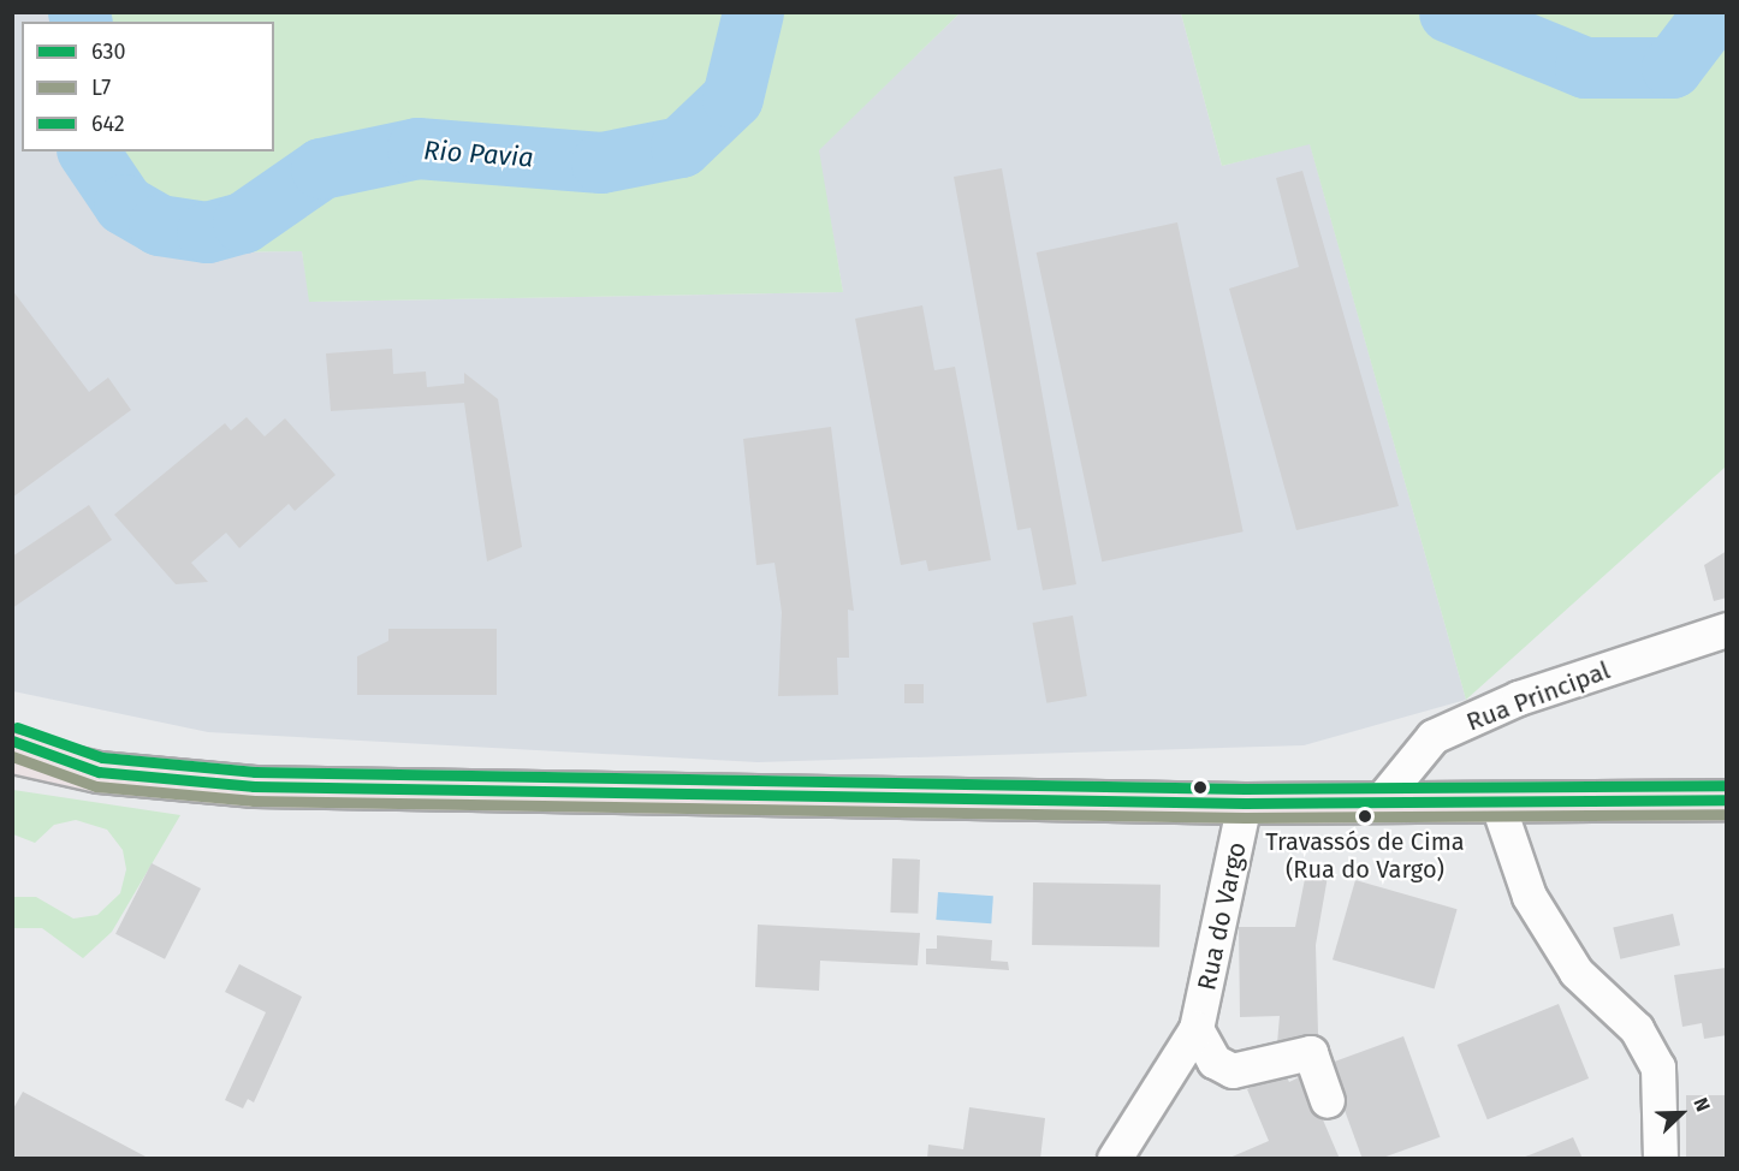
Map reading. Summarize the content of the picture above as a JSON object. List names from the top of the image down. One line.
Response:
{"streets":{"street":["Rua Principal","Rua do Vargo"]},"water":["Rio Pavia"],"places":["Travassós de Cima (Rua do Vargo)"],"lines":["transit line 642","transit line 630","transit line L7"],"legend":["630","L7","642"],"north":"top right"}
